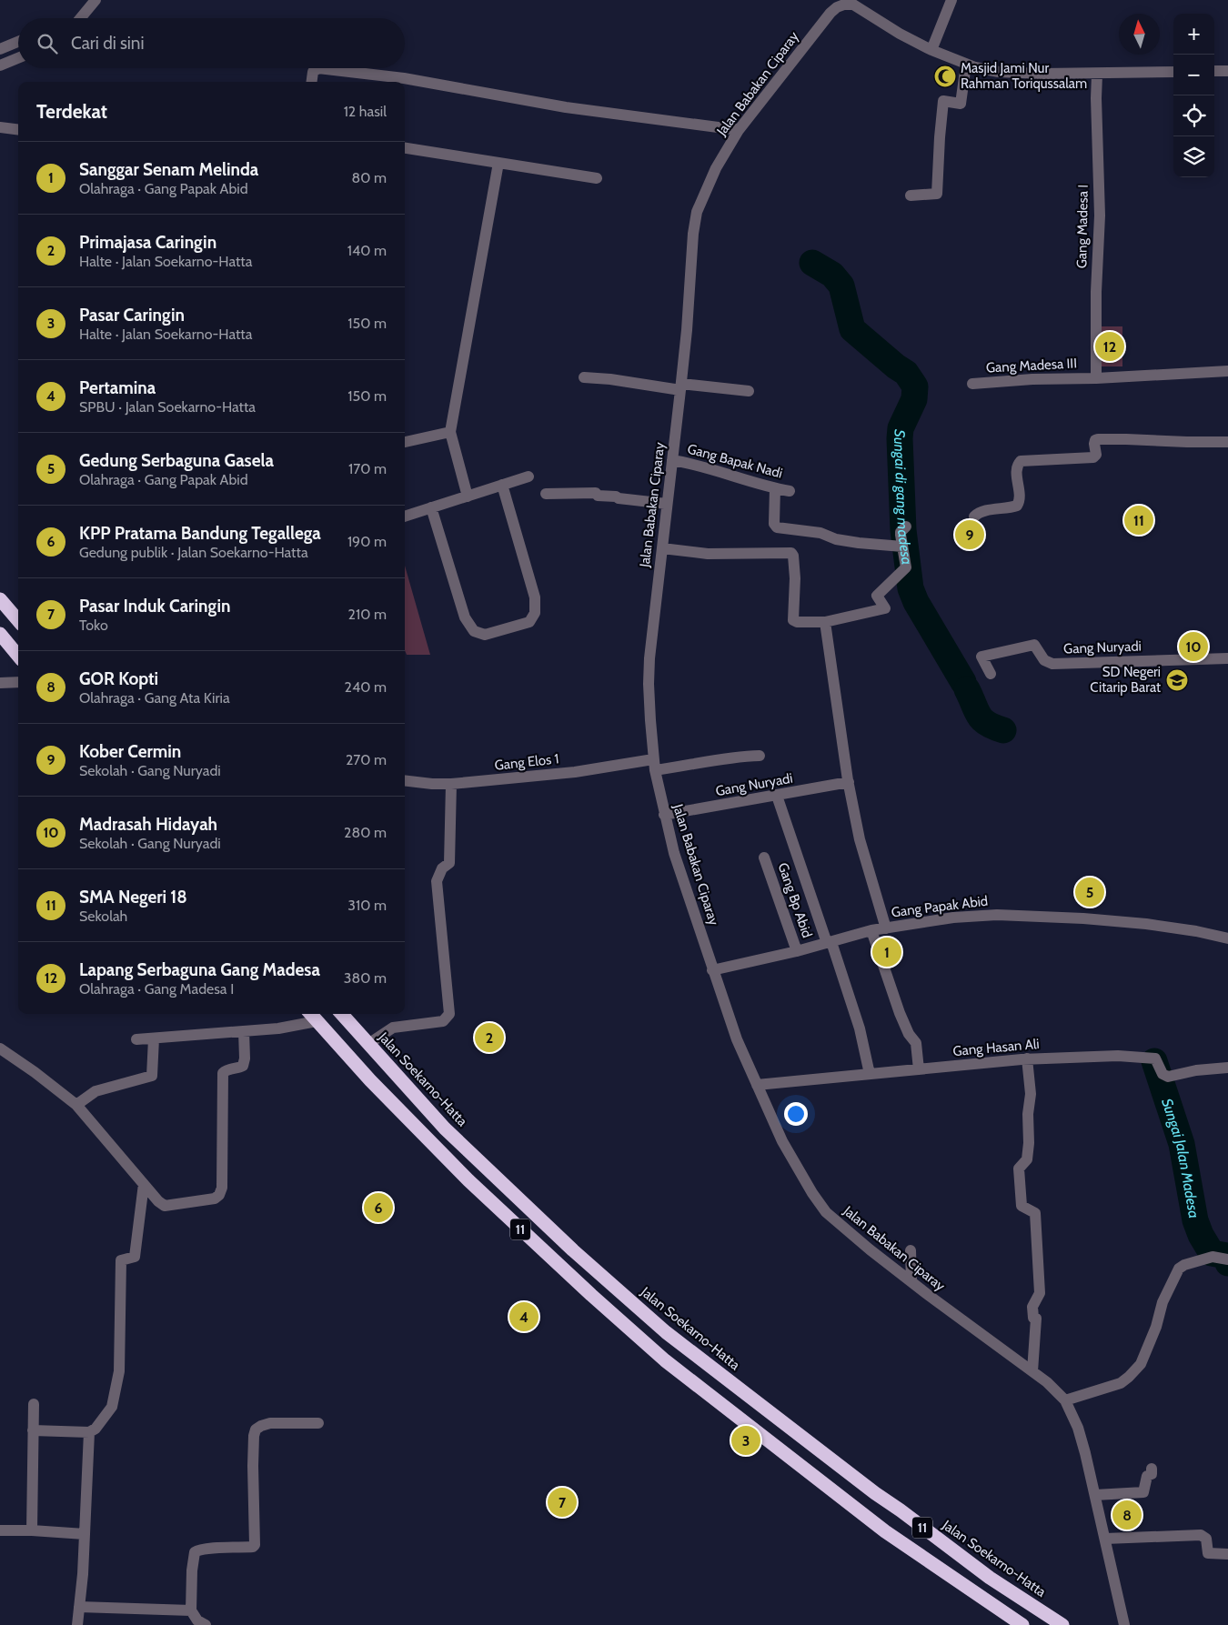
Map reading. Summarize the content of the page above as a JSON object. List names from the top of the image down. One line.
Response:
{"streets":{"highway":["Jalan Soekarno-Hatta","11"],"street":["Jalan Babakan Ciparay","Gang Madesa I","Gang Madesa III","Gang Bapak Nadi","Gang Nuryadi","Gang Elos 1","Gang Bp Abid","Gang Papak Abid","Gang Hasan Ali"]},"crossings":[["Jalan Babakan Ciparay","Gang Madesa I"],["Jalan Babakan Ciparay","Gang Bapak Nadi"],["Jalan Babakan Ciparay","Gang Nuryadi"],["Jalan Babakan Ciparay","Gang Elos 1"],["Jalan Babakan Ciparay","Gang Papak Abid"],["Jalan Babakan Ciparay","Gang Hasan Ali"],["Gang Madesa I","Gang Madesa III"],["Gang Bp Abid","Gang Papak Abid"]],"water":["Sungai di gang madesa","Sungai Jalan Madesa"],"places":{"mosque":["Masjid Jami Nur Rahman Toriqussalam"],"school or university":["SD Negeri Citarip Barat"]},"north":"top","page":{"map_buttons":["+","−"],"search":"Cari di sini","heading":["Terdekat","12 hasil"],"list":[{"mark":"1","name":"Sanggar Senam Melinda","note":"Olahraga · Gang Papak Abid","value":"80 m"},{"mark":"2","name":"Primajasa Caringin","note":"Halte · Jalan Soekarno-Hatta","value":"140 m"},{"mark":"3","name":"Pasar Caringin","note":"Halte · Jalan Soekarno-Hatta","value":"150 m"},{"mark":"4","name":"Pertamina","note":"SPBU · Jalan Soekarno-Hatta","value":"150 m"},{"mark":"5","name":"Gedung Serbaguna Gasela","note":"Olahraga · Gang Papak Abid","value":"170 m"},{"mark":"6","name":"KPP Pratama Bandung Tegallega","note":"Gedung publik · Jalan Soekarno-Hatta","value":"190 m"},{"mark":"7","name":"Pasar Induk Caringin","note":"Toko","value":"210 m"},{"mark":"8","name":"GOR Kopti","note":"Olahraga · Gang Ata Kiria","value":"240 m"},{"mark":"9","name":"Kober Cermin","note":"Sekolah · Gang Nuryadi","value":"270 m"},{"mark":"10","name":"Madrasah Hidayah","note":"Sekolah · Gang Nuryadi","value":"280 m"},{"mark":"11","name":"SMA Negeri 18","note":"Sekolah","value":"310 m"},{"mark":"12","name":"Lapang Serbaguna Gang Madesa","note":"Olahraga · Gang Madesa I","value":"380 m"}],"pins":["12","11","9","10","5","1","2","6","4","3","7","8"]}}
